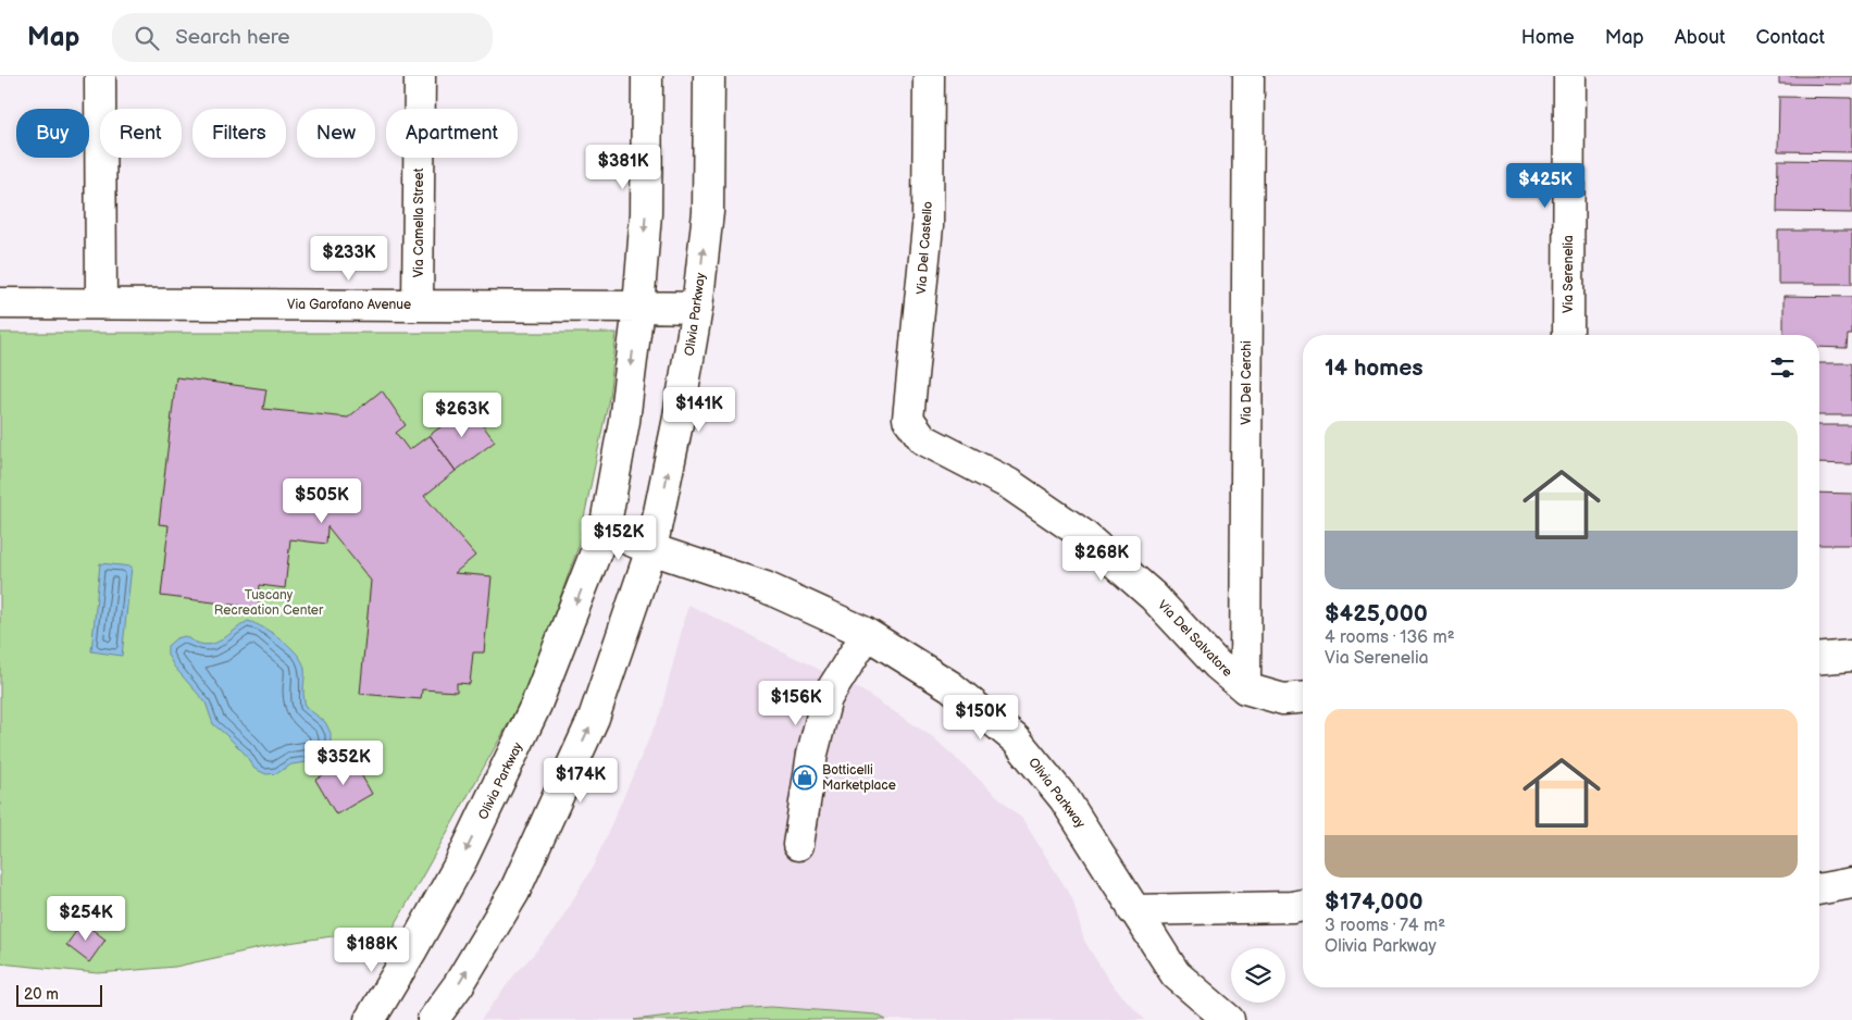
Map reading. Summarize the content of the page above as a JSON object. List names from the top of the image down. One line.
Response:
{"streets":{"street":["Via Camella Street","Via Del Castello","Via Serenelia","Via Garofano Avenue","Olivia Parkway","Via Del Cerchi","Via Del Salvatore"]},"crossings":[["Via Camella Street","Via Garofano Avenue"],["Via Del Castello","Via Del Salvatore"],["Via Garofano Avenue","Olivia Parkway"],["Via Del Cerchi","Via Del Salvatore"]],"parks":["Tuscany Recreation Center"],"places":{"shop":["Botticelli Marketplace"]},"scale_bar":"20 m","page":{"header":"Map","search":"Search here","nav":["Home","Map","About","Contact"],"chip":["Buy","Rent","Filters","New","Apartment"],"price":["$381K","$425K","$233K","$141K","$263K","$505K","$152K","$268K","$156K","$150K","$352K","$174K","$254K","$188K"],"heading":"14 homes","list":[{"name":"$425,000","note":"4 rooms · 136 m² · Via Serenelia"},{"name":"$174,000","note":"3 rooms · 74 m² · Olivia Parkway"}],"scale":"20 m"}}
